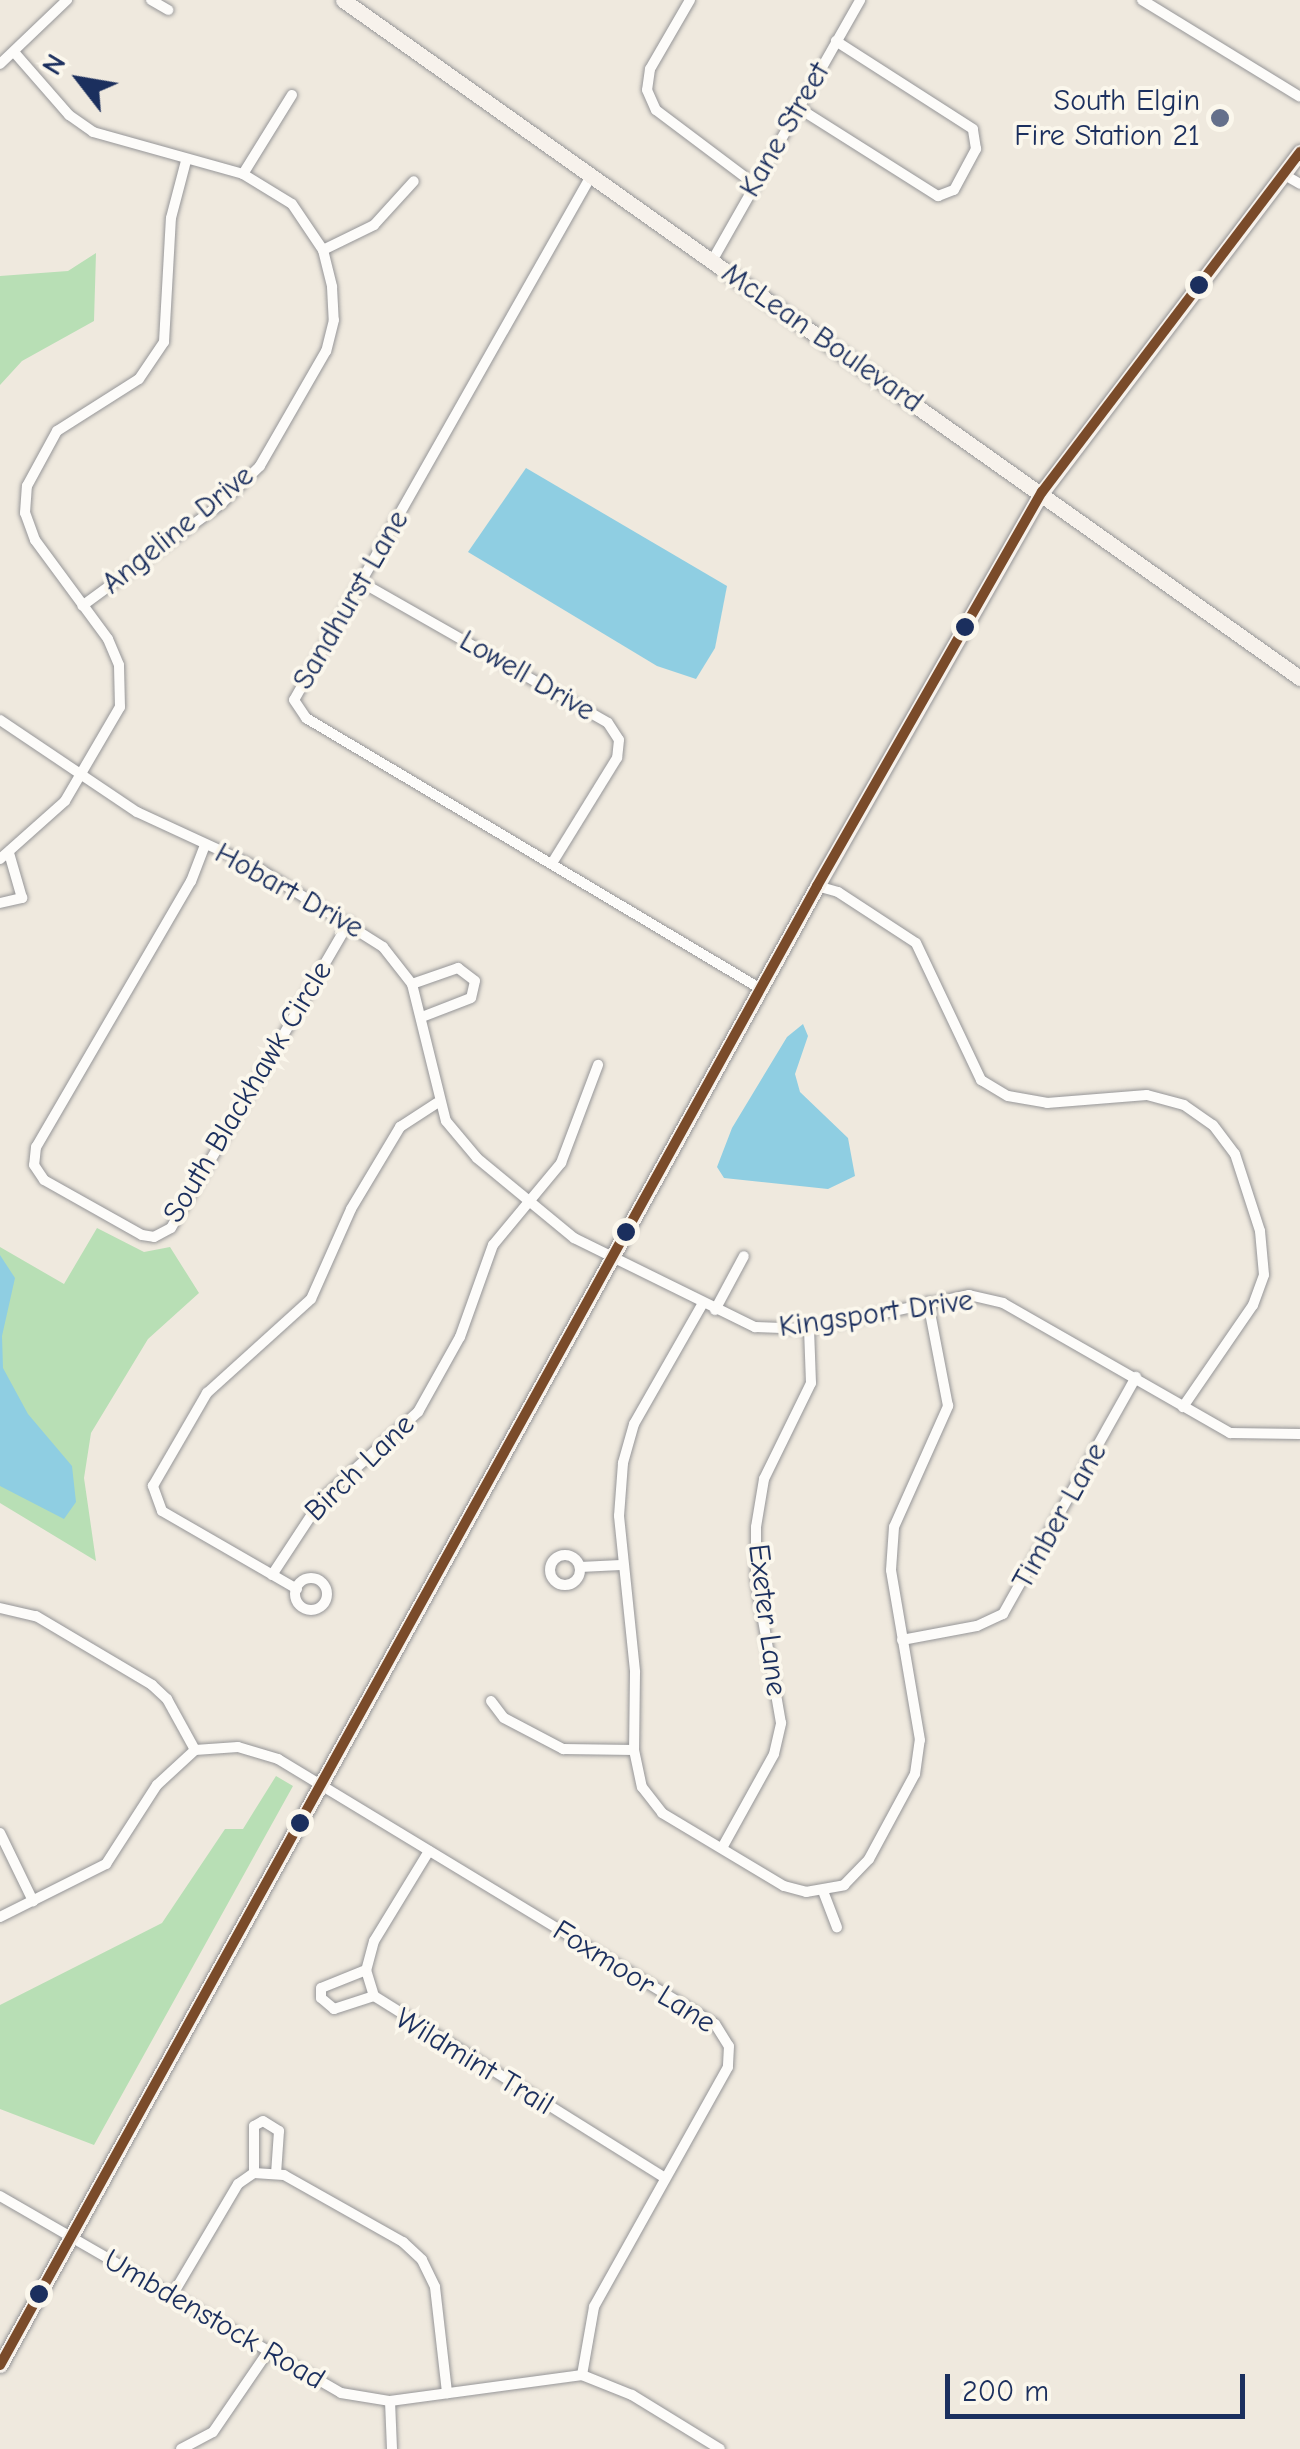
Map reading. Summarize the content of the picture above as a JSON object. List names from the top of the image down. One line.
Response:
{"streets":{"main road":["McLean Boulevard"],"street":["Kane Street","Angeline Drive","Sandhurst Lane","Lowell Drive","Hobart Drive","South Blackhawk Circle","Kingsport Drive","Birch Lane","Timber Lane","Exeter Lane","Foxmoor Lane","Wildmint Trail","Umbdenstock Road"]},"crossings":[["Kane Street","McLean Boulevard"],["McLean Boulevard","Sandhurst Lane"],["Sandhurst Lane","Lowell Drive"],["Hobart Drive","South Blackhawk Circle"],["Hobart Drive","Kingsport Drive"],["Hobart Drive","Birch Lane"],["Kingsport Drive","Timber Lane"],["Kingsport Drive","Exeter Lane"],["Foxmoor Lane","Wildmint Trail"],["Foxmoor Lane","Umbdenstock Road"]],"places":["South Elgin Fire Station 21"],"scale_bar":"200 m","north":"top left"}
